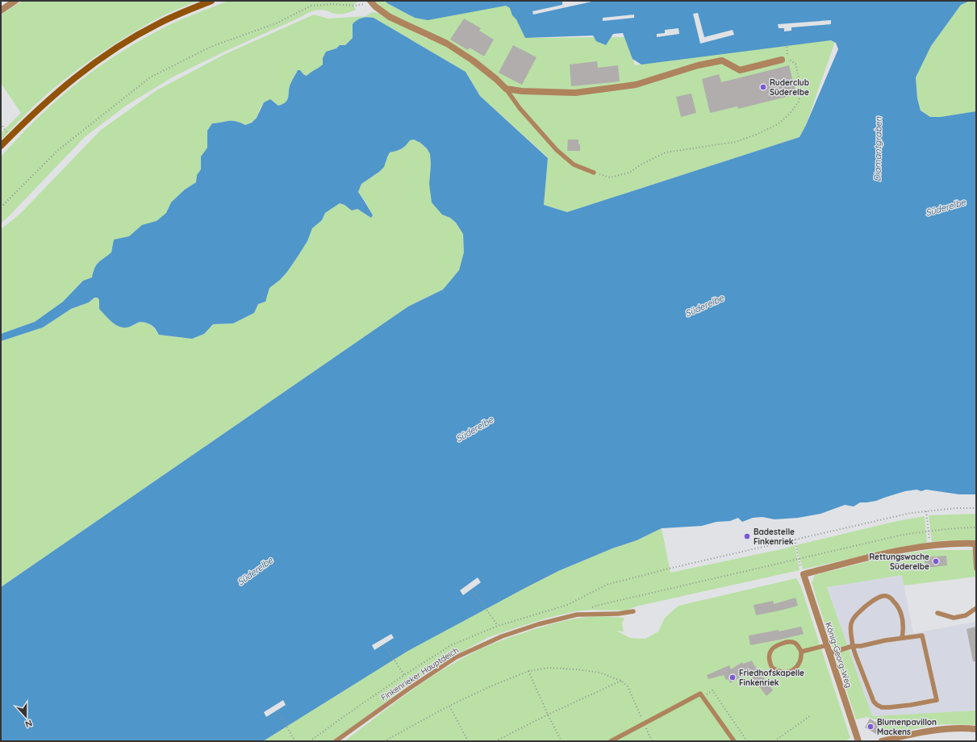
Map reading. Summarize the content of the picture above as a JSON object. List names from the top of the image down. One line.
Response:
{"streets":{"street":["König-Georg-Weg"],"lane":["Finkenrieker Hauptdeich"]},"water":["Diamantgraben","Süderelbe"],"places":["Ruderclub Süderelbe","Badestelle Finkenriek","Rettungswache Süderelbe","Friedhofskapelle Finkenriek","Blumenpavillon Mackens"],"north":"bottom"}
